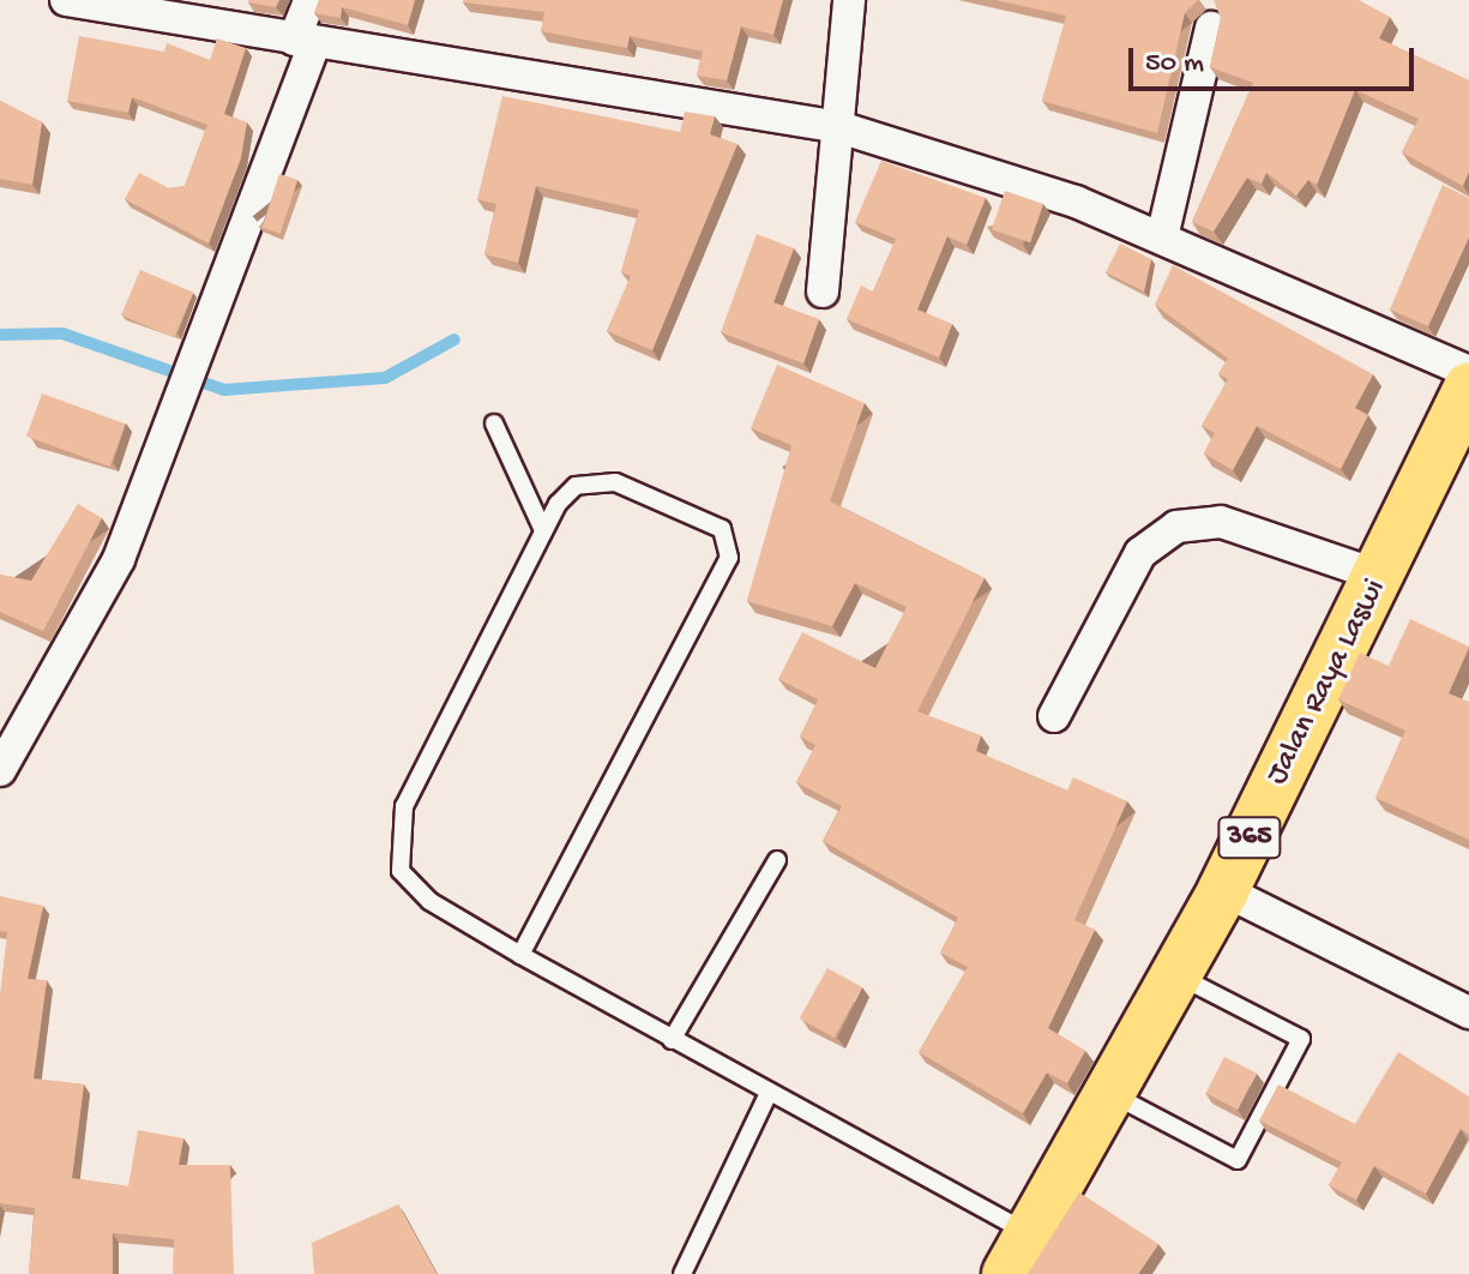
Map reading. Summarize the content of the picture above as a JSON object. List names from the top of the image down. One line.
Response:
{"streets":{"main road":["Jalan Raya Laswi","365"]},"scale_bar":"50 m"}
